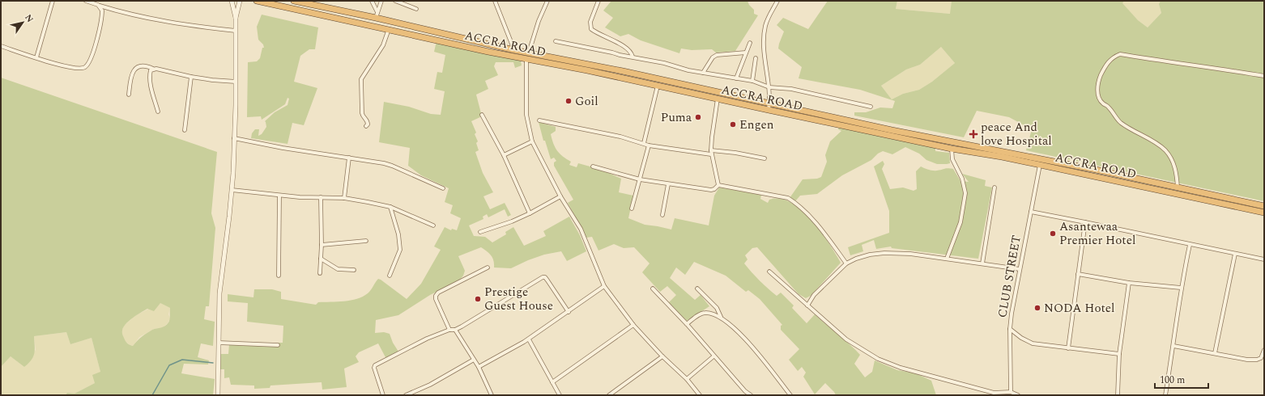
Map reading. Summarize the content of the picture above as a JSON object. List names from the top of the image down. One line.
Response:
{"streets":{"highway":["ACCRA ROAD"],"street":["CLUB STREET"]},"crossings":[["ACCRA ROAD","CLUB STREET"]],"places":{"other":["Goil","Puma","Engen","Asantewaa Premier Hotel","Prestige Guest House","NODA Hotel"],"health":["peace And love Hospital"]},"scale_bar":"100 m","north":"top right"}
